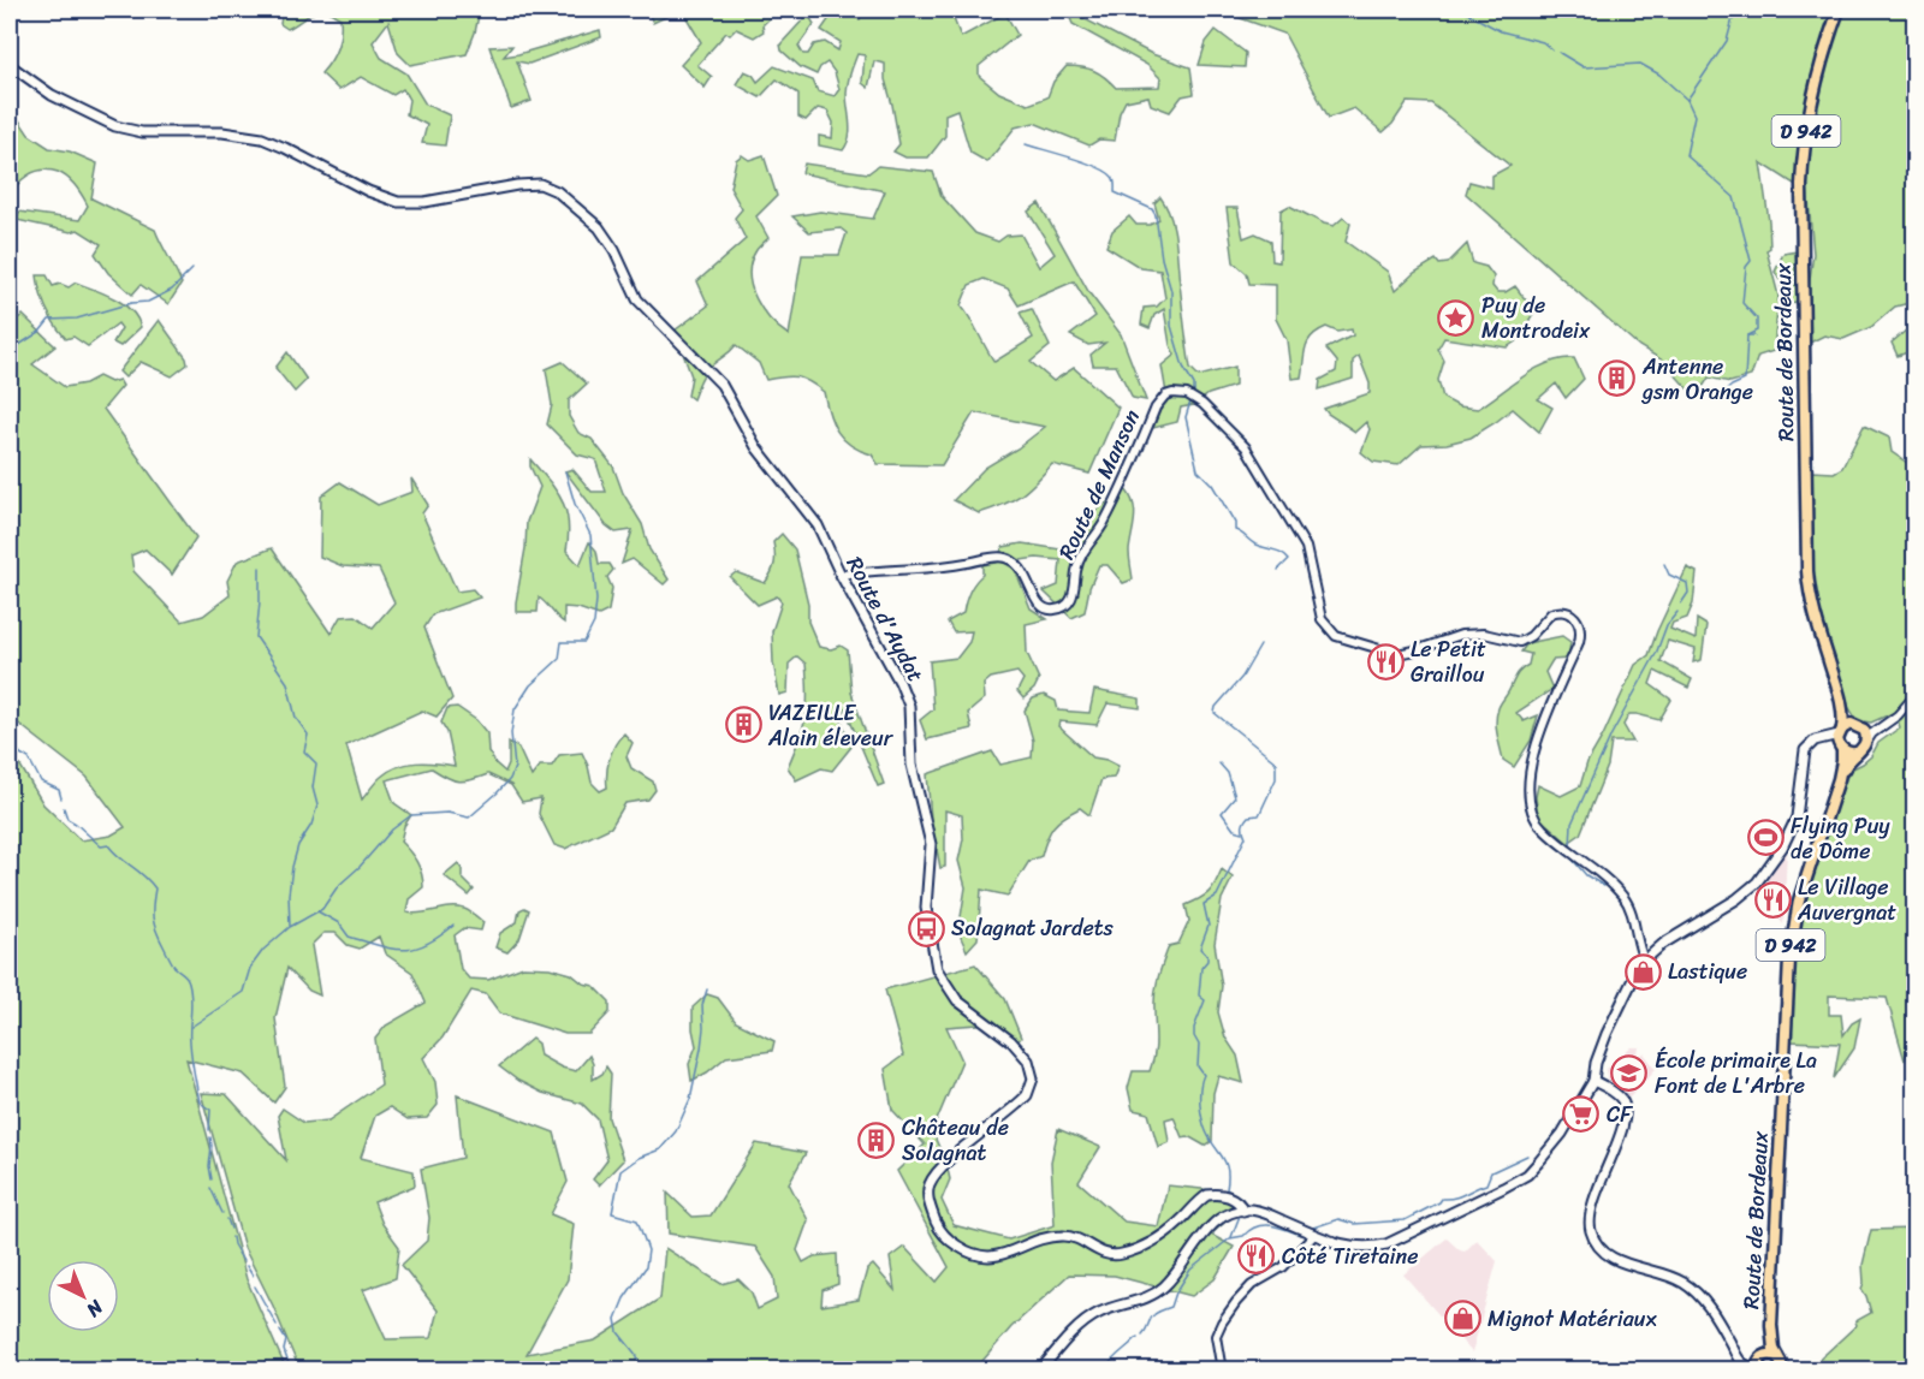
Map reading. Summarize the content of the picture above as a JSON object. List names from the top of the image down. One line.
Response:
{"streets":{"main road":["D 942","Route de Bordeaux","Route d'Aydat"],"street":["Route de Manson"]},"crossings":[["Route de Manson","Route d'Aydat"]],"places":{"place":["Puy de Montrodeix"],"building":["Antenne gsm Orange","VAZEILLE Alain éleveur","Château de Solagnat"],"restaurant":["Le Petit Graillou","Le Village Auvergnat","Côté Tiretaine"],"sports":["Flying Puy de Dôme"],"bus stop":["Solagnat Jardets"],"shop":["Lastique","Mignot Matériaux"],"school or university":["École primaire La Font de L'Arbre"],"supermarket":["CF"]},"north":"bottom right"}
